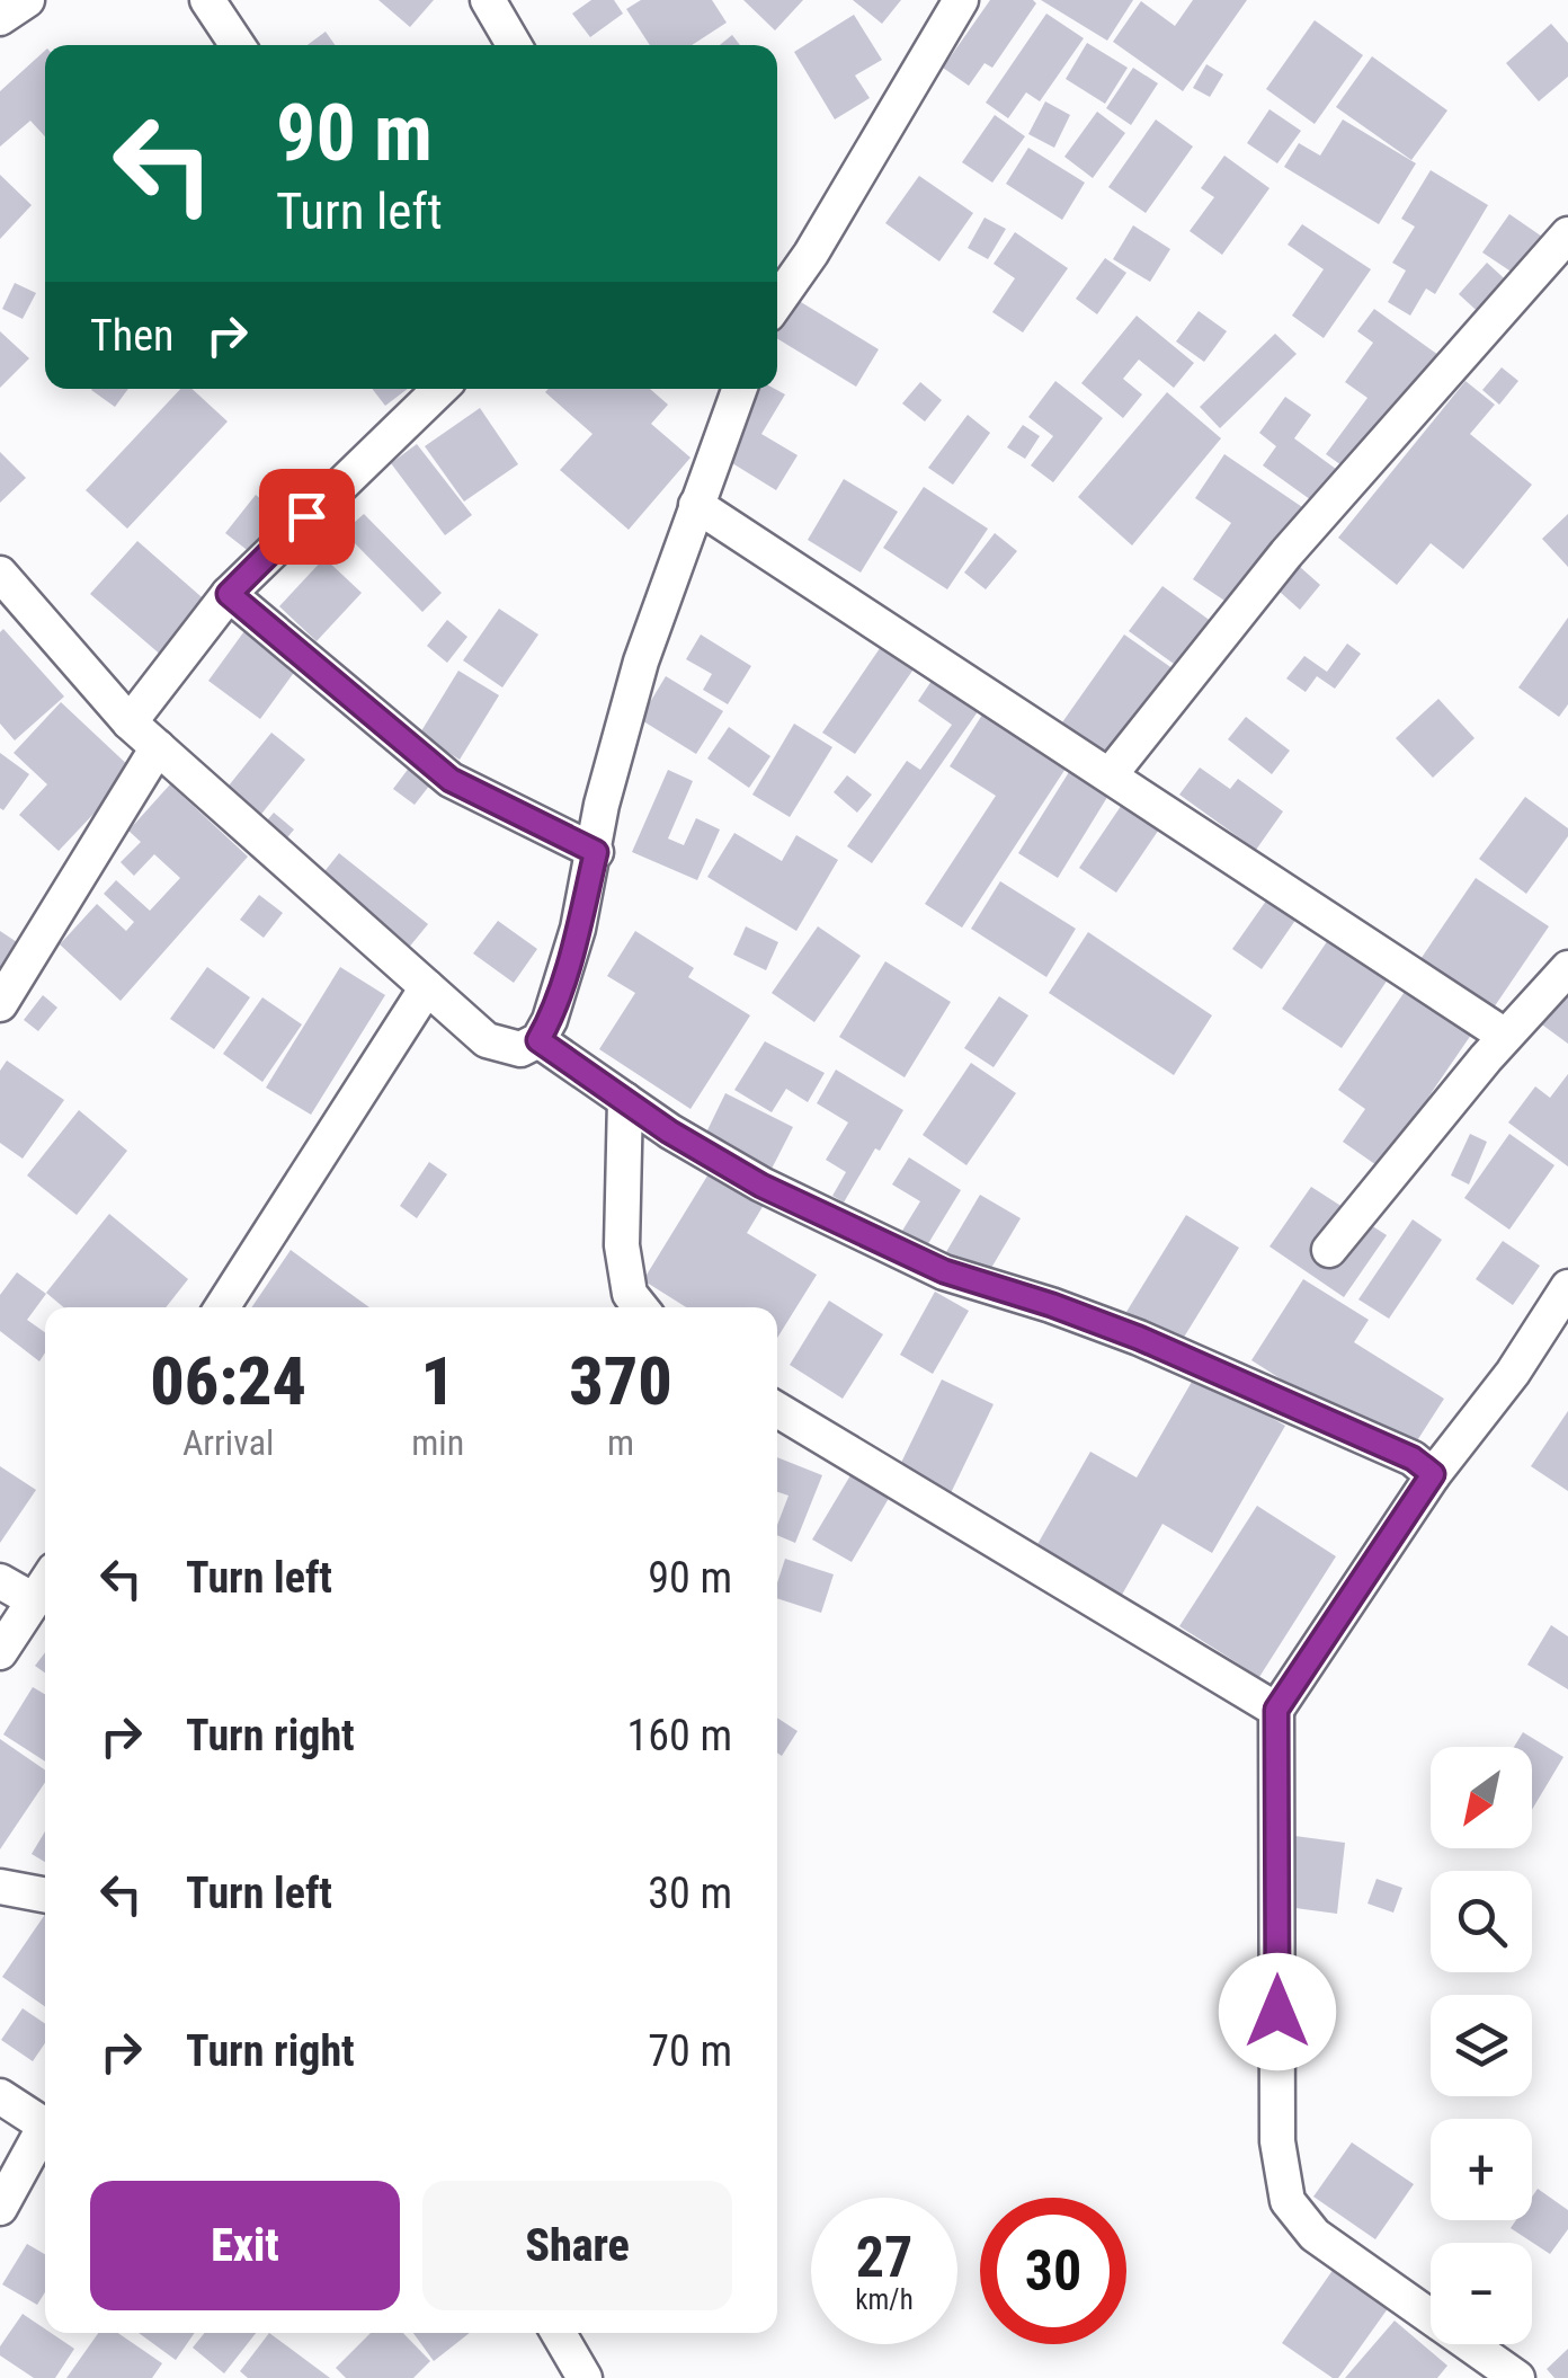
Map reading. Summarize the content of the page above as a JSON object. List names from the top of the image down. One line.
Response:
{"north":"bottom left","page":{"turn":["90 m","Turn left"],"then":"Then","eta":["06:24","Arrival","1","min","370","m"],"list":[{"name":"Turn left","value":"90 m"},{"name":"Turn right","value":"160 m"},{"name":"Turn left","value":"30 m"},{"name":"Turn right","value":"70 m"}],"map_buttons":["+","−"],"buttons":["Exit","Share"],"speed":"27 km/h","limit":"30"}}
